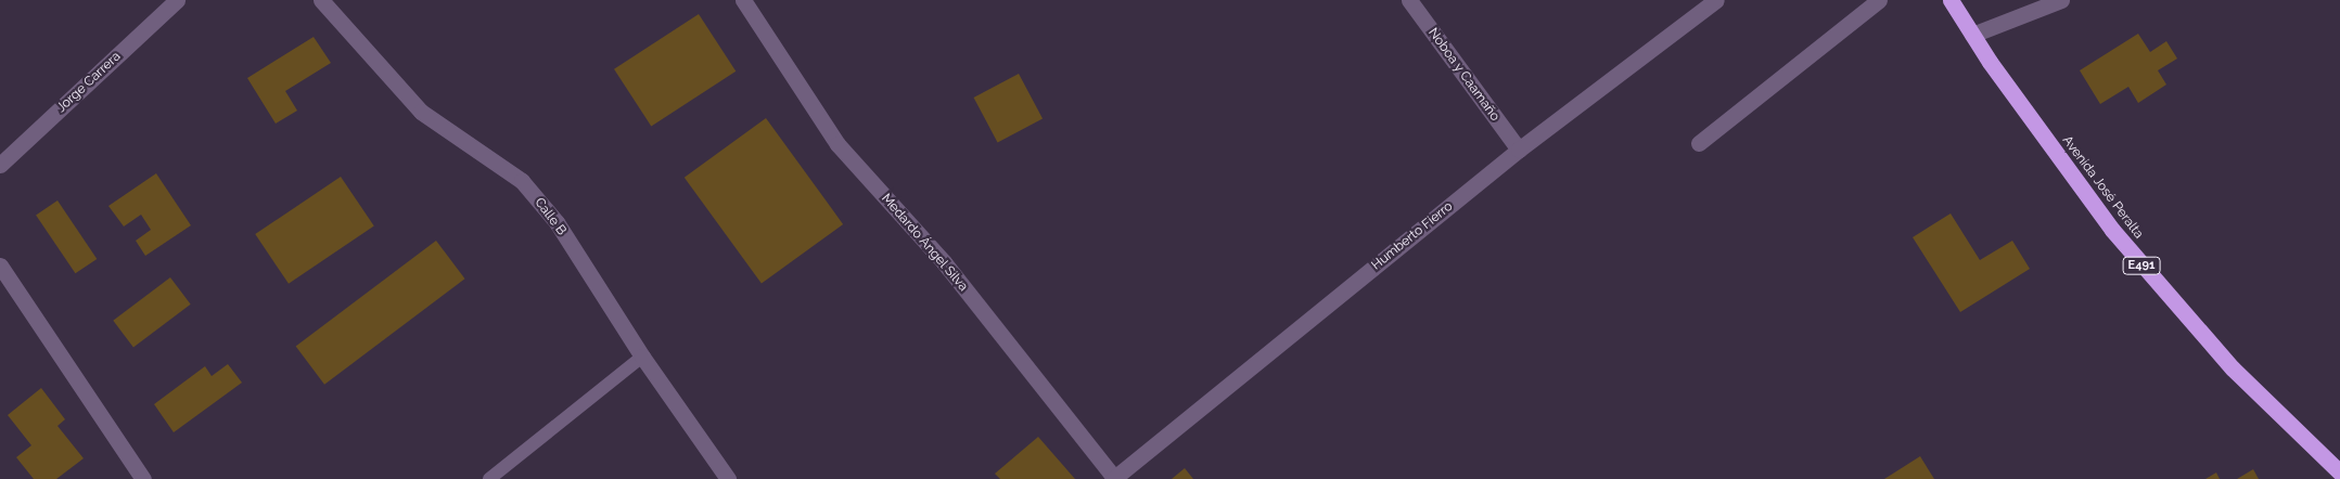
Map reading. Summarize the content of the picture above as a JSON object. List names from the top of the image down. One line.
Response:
{"streets":{"highway":["Avenida José Peralta","E491"],"street":["Noboa y Caamaño","Jorge Carrera","Calle B","Humberto Fierro","Medardo Ángel Silva"]},"crossings":[["Noboa y Caamaño","Humberto Fierro"],["Humberto Fierro","Medardo Ángel Silva"]]}
